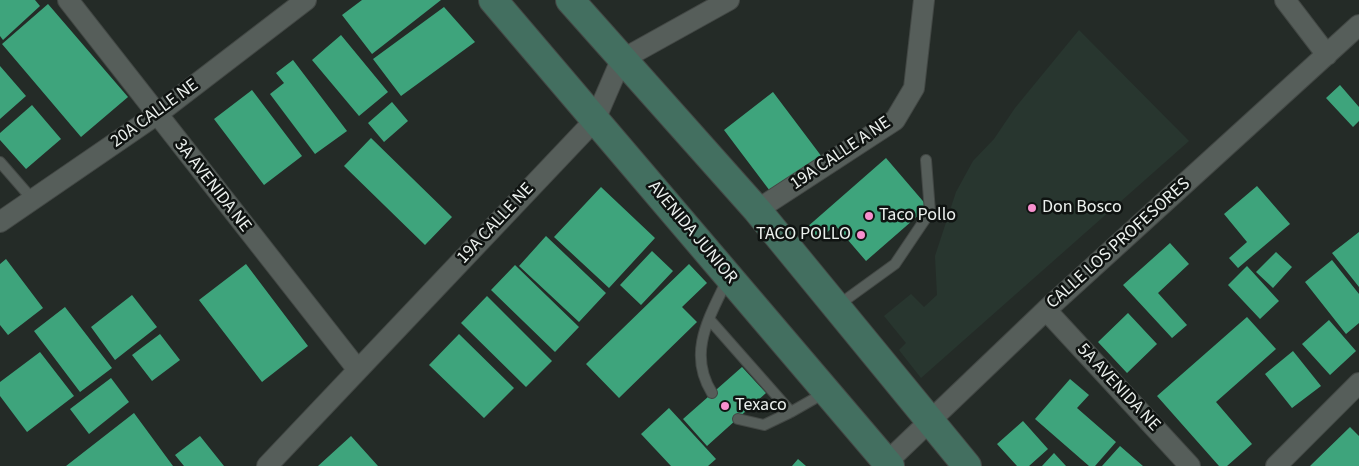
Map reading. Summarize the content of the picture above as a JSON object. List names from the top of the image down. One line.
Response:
{"streets":{"main road":["AVENIDA JUNIOR"],"street":["20A CALLE NE","19A CALLE A NE","3A AVENIDA NE","19A CALLE NE","CALLE LOS PROFESORES","5A AVENIDA NE"]},"crossings":[["20A CALLE NE","3A AVENIDA NE"],["3A AVENIDA NE","19A CALLE NE"],["19A CALLE NE","AVENIDA JUNIOR"],["AVENIDA JUNIOR","CALLE LOS PROFESORES"],["CALLE LOS PROFESORES","5A AVENIDA NE"]],"places":["Don Bosco","Taco Pollo","TACO POLLO","Texaco"]}
